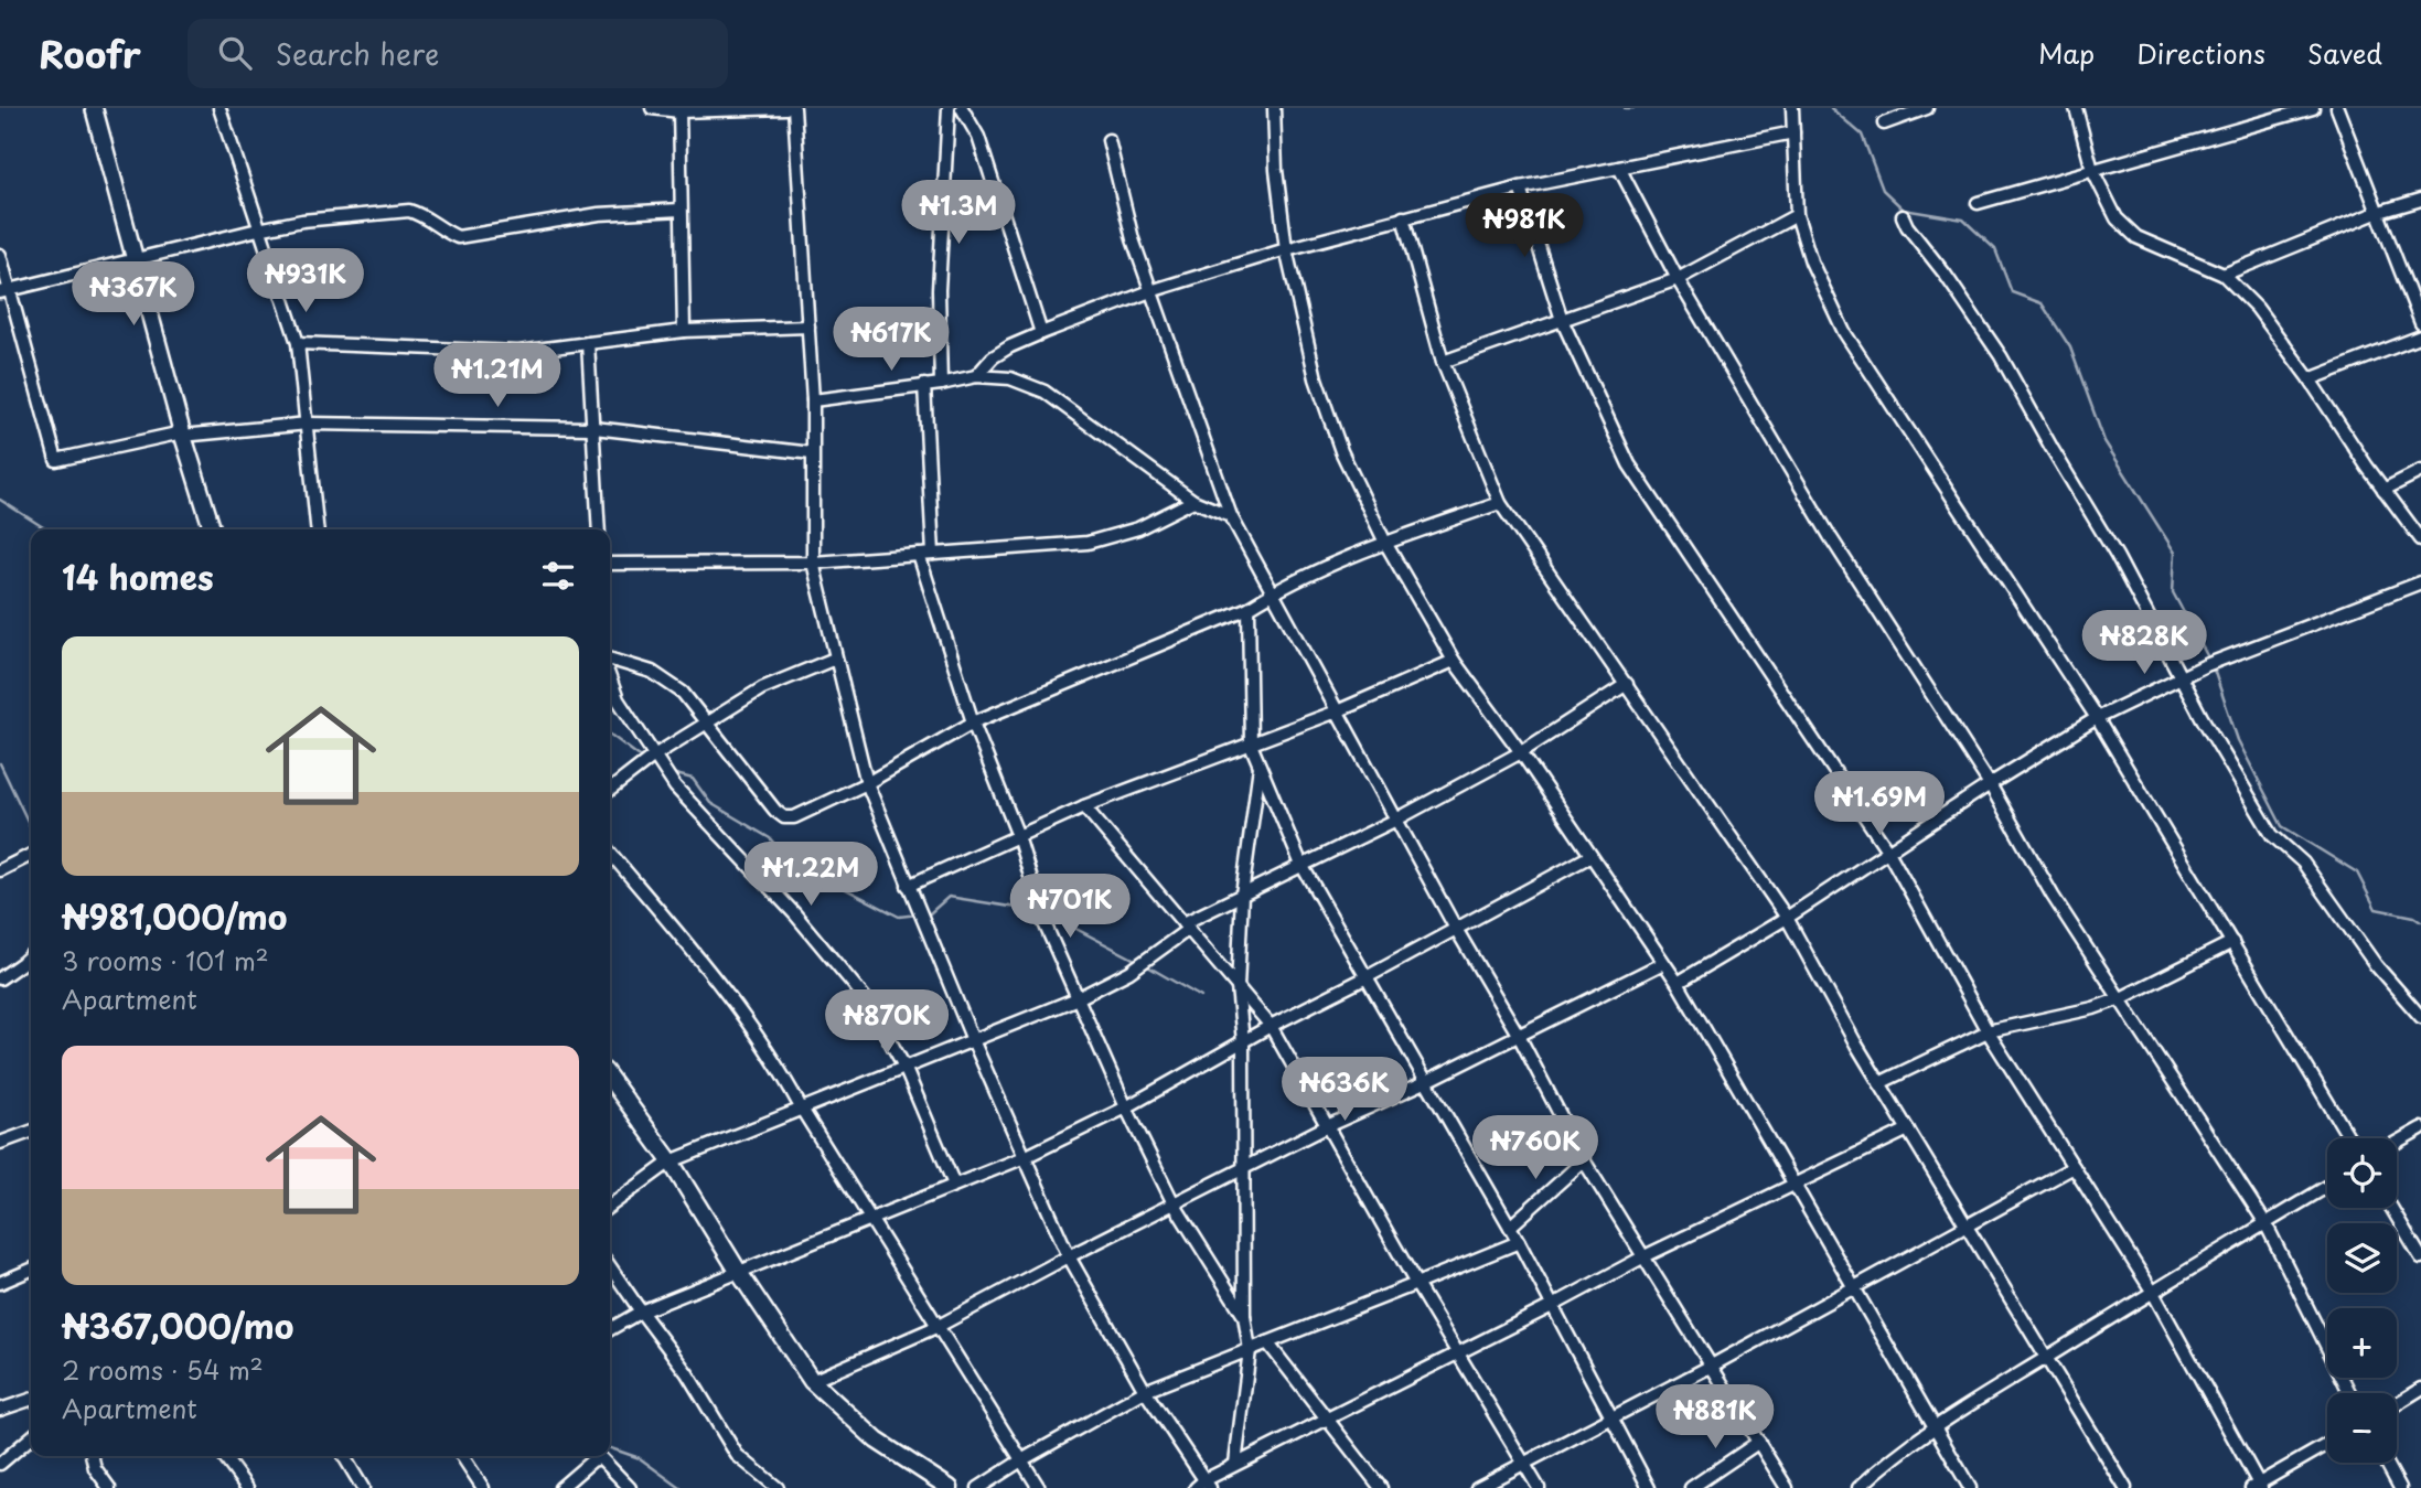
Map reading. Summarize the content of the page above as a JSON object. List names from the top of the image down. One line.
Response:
{"page":{"header":"Roofr","search":"Search here","nav":["Map","Directions","Saved"],"price":["₦1.3M","₦981K","₦931K","₦367K","₦617K","₦1.21M","₦828K","₦1.69M","₦1.22M","₦701K","₦870K","₦636K","₦760K","₦881K"],"heading":"14 homes","list":[{"name":"₦981,000/mo","note":"3 rooms · 101 m² · Apartment"},{"name":"₦367,000/mo","note":"2 rooms · 54 m² · Apartment"}],"map_buttons":["+","−"]}}
